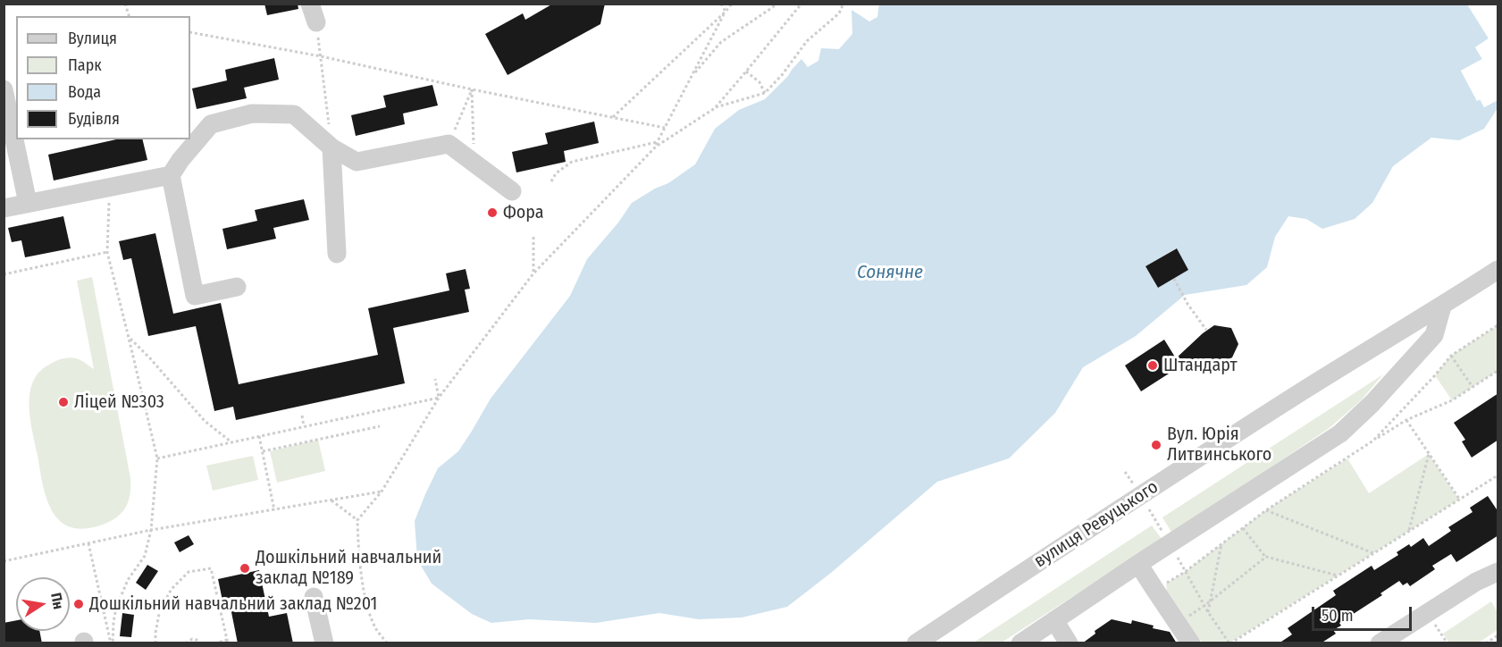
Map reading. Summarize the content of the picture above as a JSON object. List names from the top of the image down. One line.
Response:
{"streets":{"street":["вулиця Ревуцького"]},"water":["Сонячне"],"places":["Фора","Штандарт","Ліцей №303","Вул. Юрія Литвинського","Дошкільний навчальний заклад №189","Дошкільний навчальний заклад №201"],"legend":["Вулиця","Парк","Вода","Будівля"],"scale_bar":"50 m","north":"right"}
